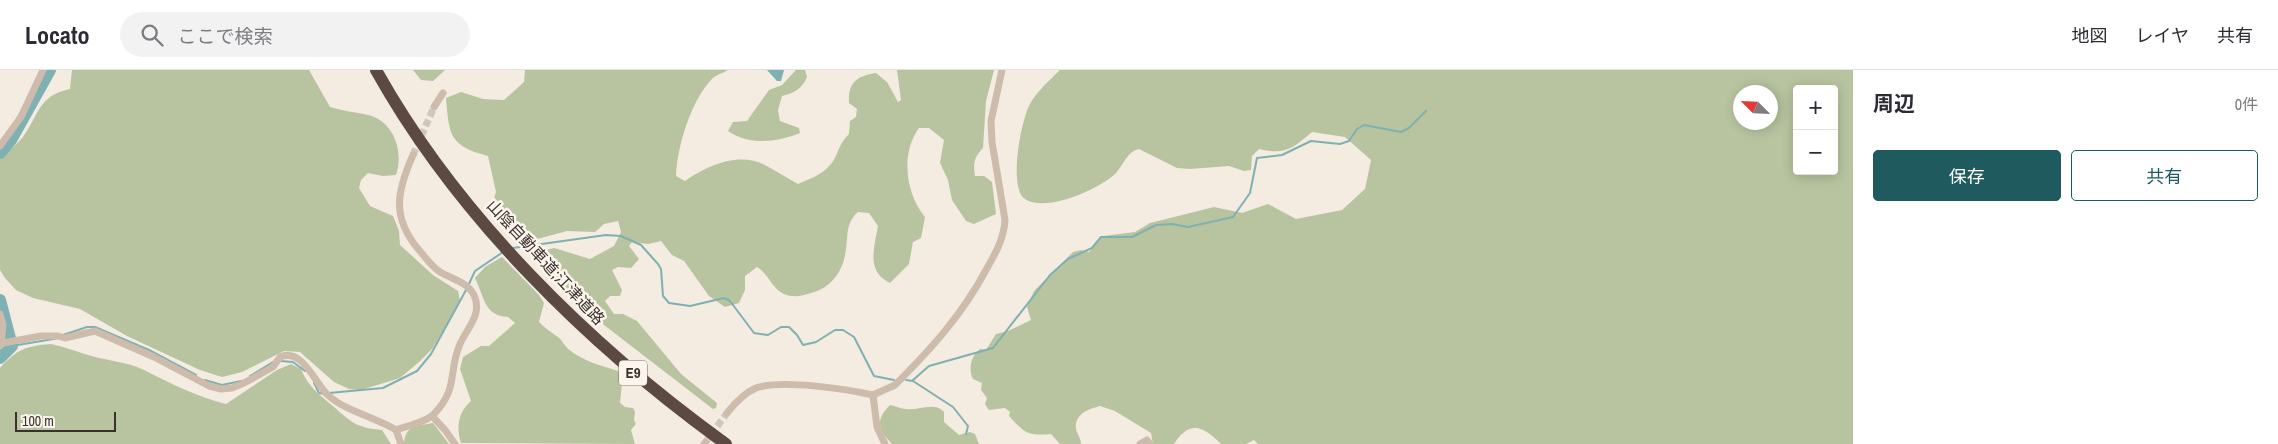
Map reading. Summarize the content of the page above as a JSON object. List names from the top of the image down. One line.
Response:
{"streets":{"highway":["山陰自動車道;江津道路","E9"]},"scale_bar":"100 m","north":"top left","page":{"header":"Locato","search":"ここで検索","nav":["地図","レイヤ","共有"],"heading":["周辺","0件"],"map_buttons":["+","−"],"buttons":["保存","共有"],"scale":"100 m"}}
